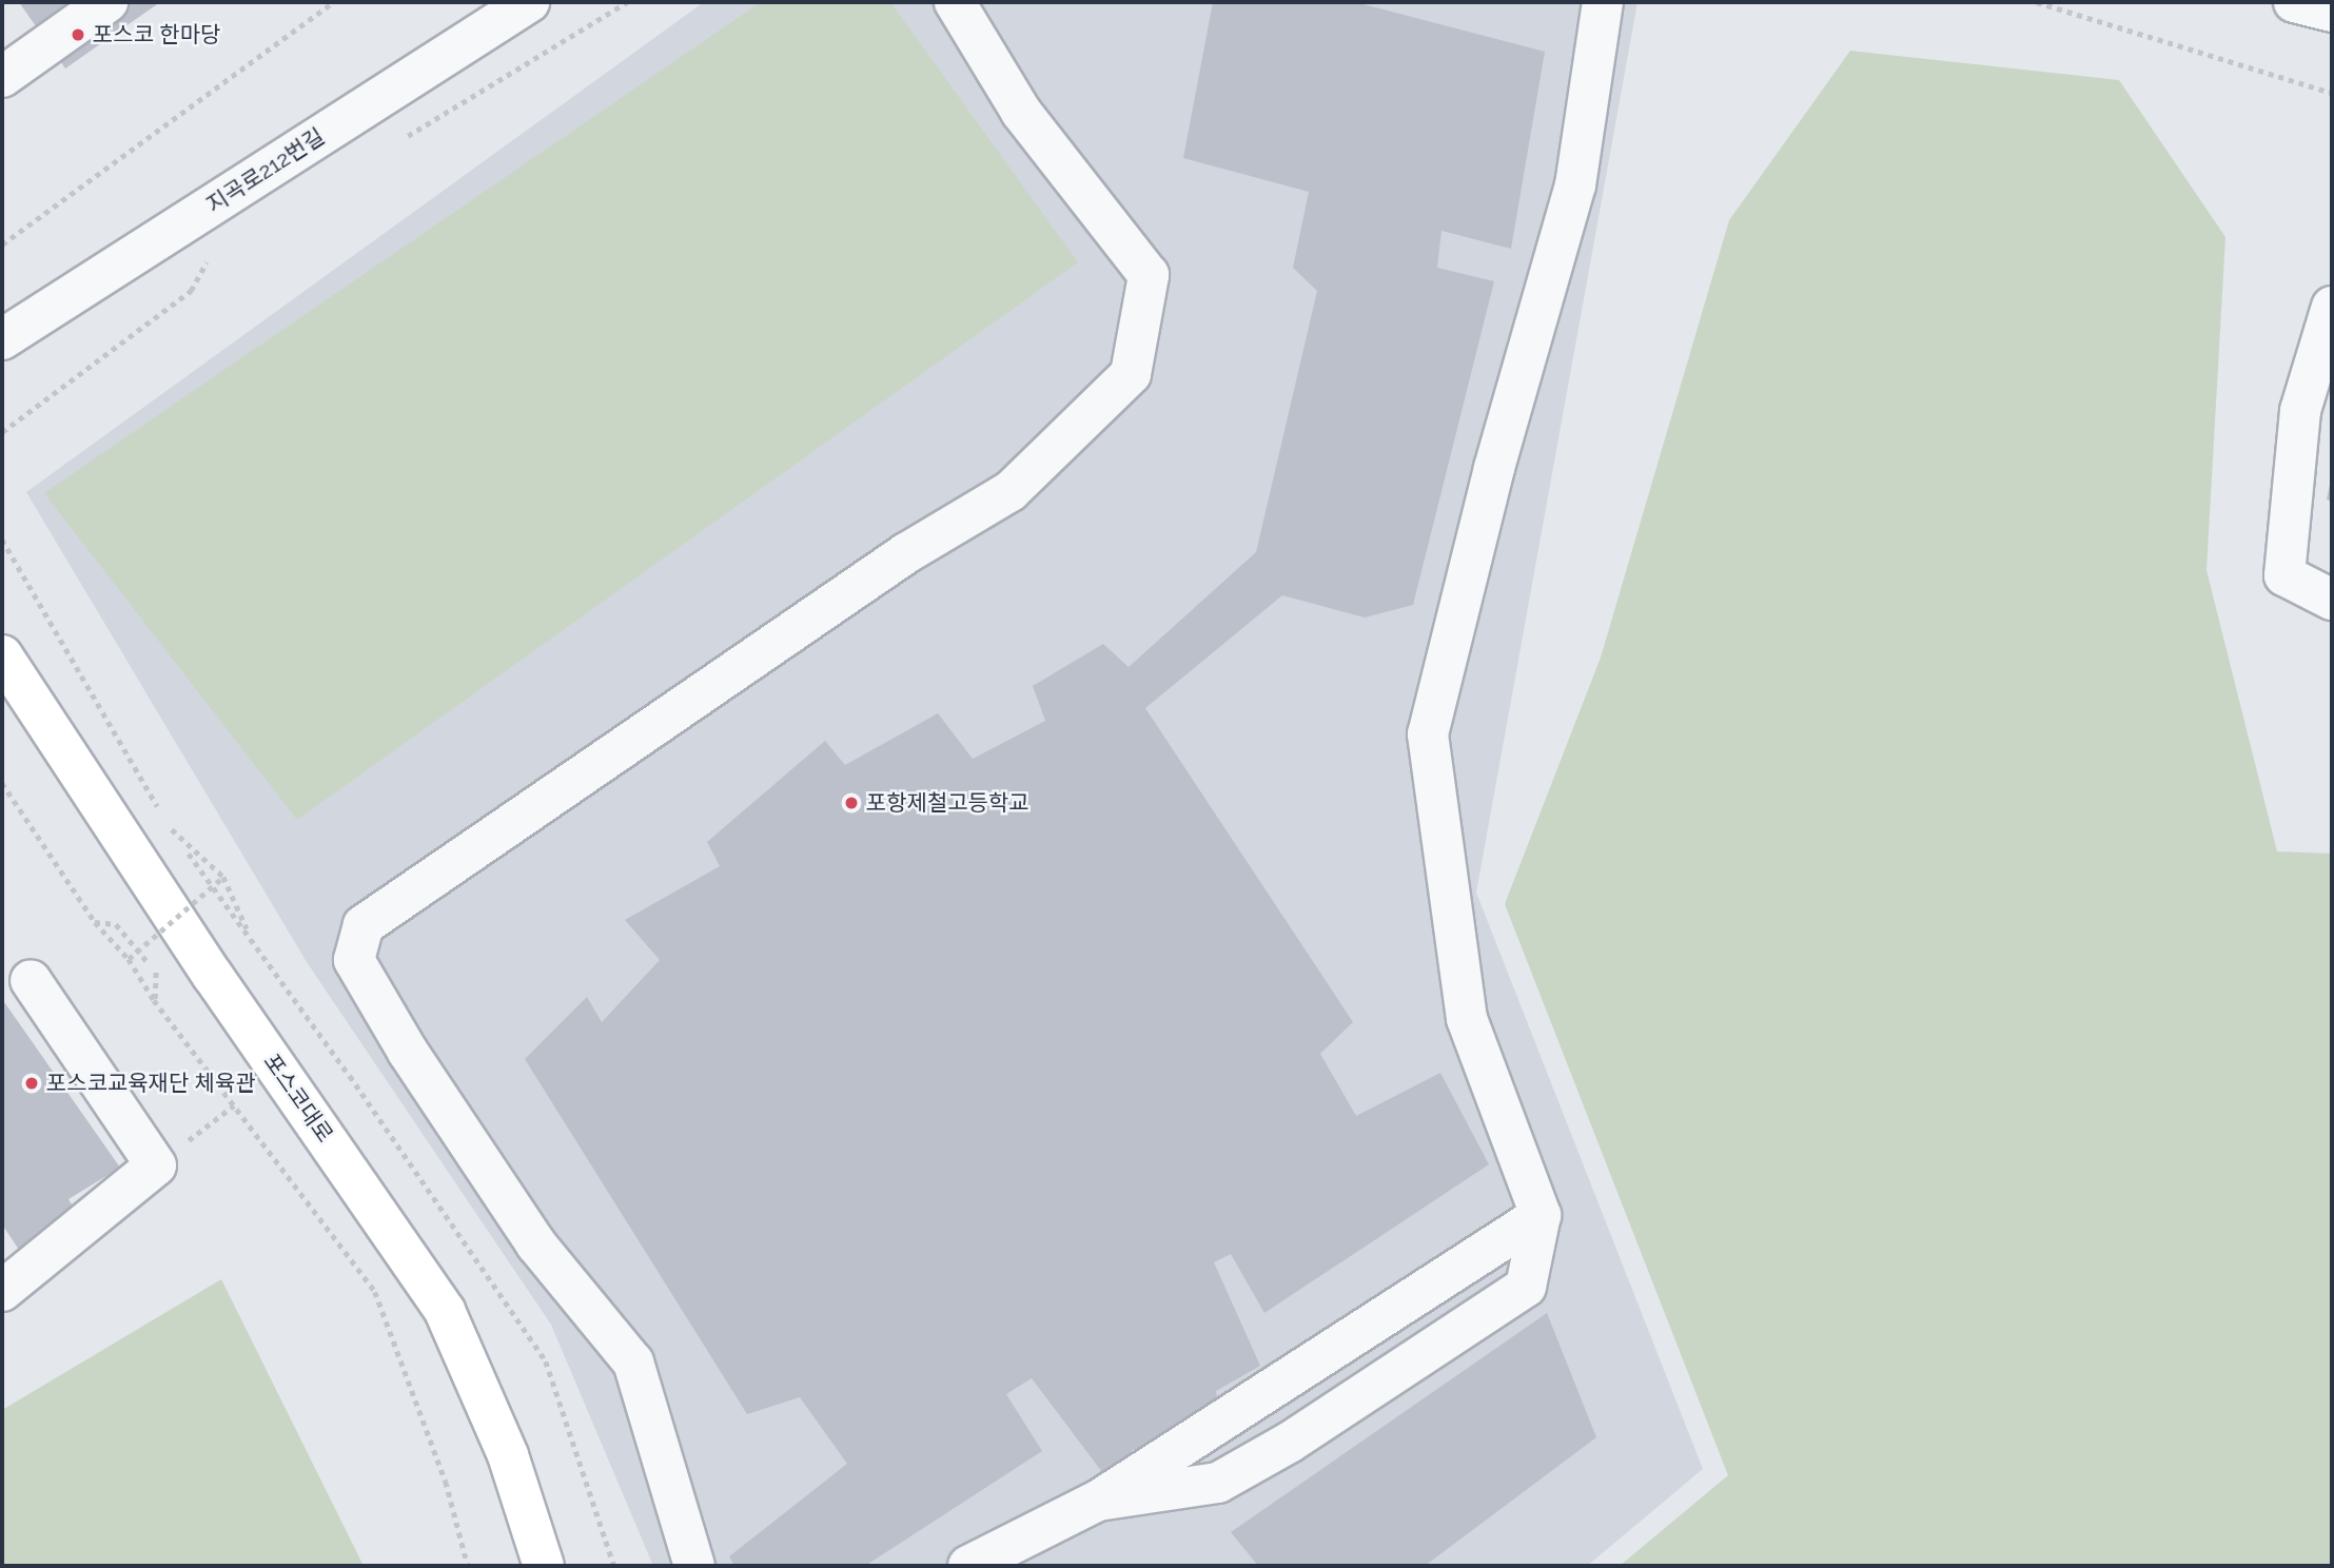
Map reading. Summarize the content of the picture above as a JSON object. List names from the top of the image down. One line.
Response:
{"streets":{"main road":["포스코대로"],"street":["지곡로212번길"]},"places":["포스코 한마당","포항제철고등학교","포스코교육재단 체육관"]}
